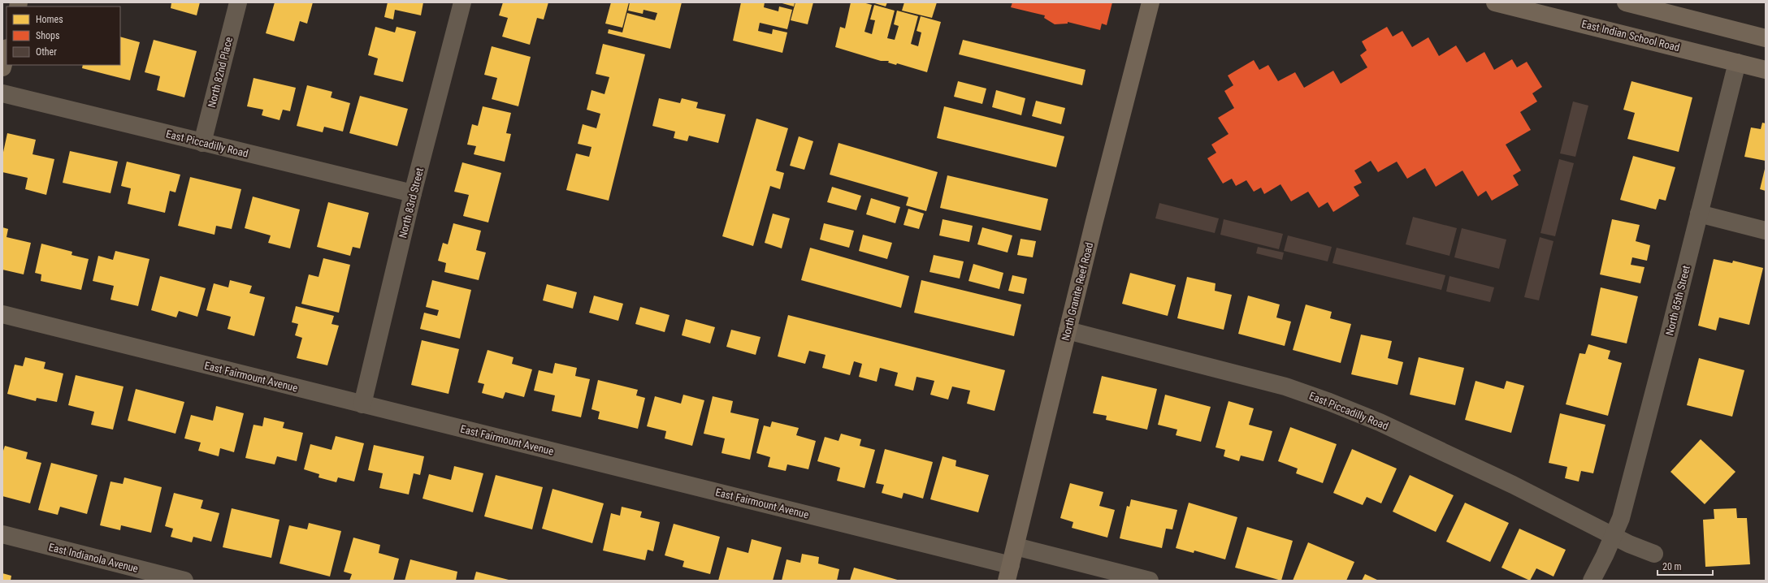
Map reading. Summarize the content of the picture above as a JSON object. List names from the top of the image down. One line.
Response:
{"streets":{"street":["East Indian School Road","North 82nd Place","East Piccadilly Road","North 83rd Street","North Granite Reef Road","North 85th Street","East Fairmount Avenue","East Indianola Avenue"]},"crossings":[["East Indian School Road","North 85th Street"],["North 82nd Place","East Piccadilly Road"],["East Piccadilly Road","North 83rd Street"],["East Piccadilly Road","North Granite Reef Road"],["East Piccadilly Road","North 85th Street"],["North 83rd Street","East Fairmount Avenue"],["North Granite Reef Road","East Fairmount Avenue"]],"legend":["Homes","Shops","Other"],"scale_bar":"20 m"}
